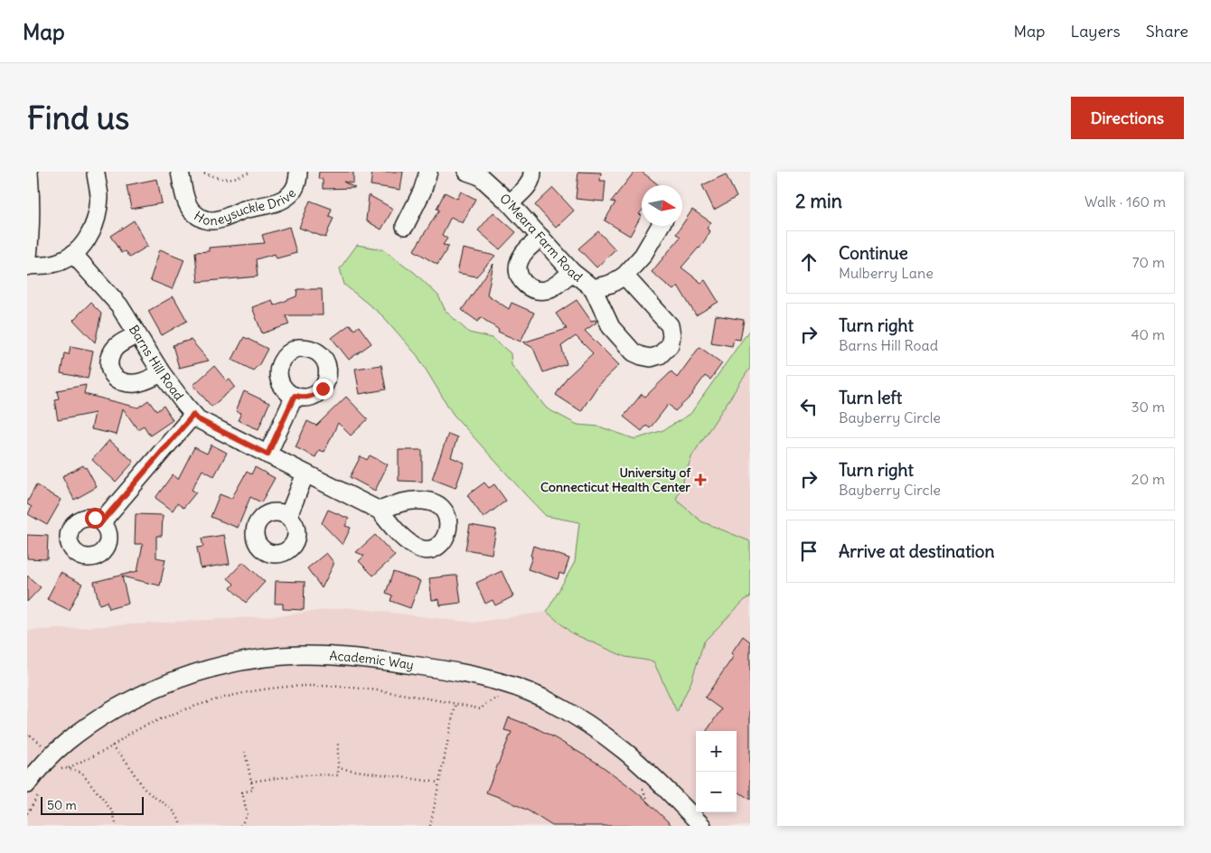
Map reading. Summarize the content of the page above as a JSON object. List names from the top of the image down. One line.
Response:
{"streets":{"street":["Honeysuckle Drive","O'Meara Farm Road","Barns Hill Road","Academic Way"]},"places":{"health":["University of Connecticut Health Center"]},"scale_bar":"50 m","north":"right","page":{"header":"Map","nav":["Map","Layers","Share"],"buttons":"Directions","title":"Find us","heading":["2 min","Walk · 160 m"],"list":[["Continue","Mulberry Lane","70 m"],["Turn right","Barns Hill Road","40 m"],["Turn left","Bayberry Circle","30 m"],["Turn right","Bayberry Circle","20 m"],"Arrive at destination"],"map_buttons":["+","−"],"scale":"50 m"}}
